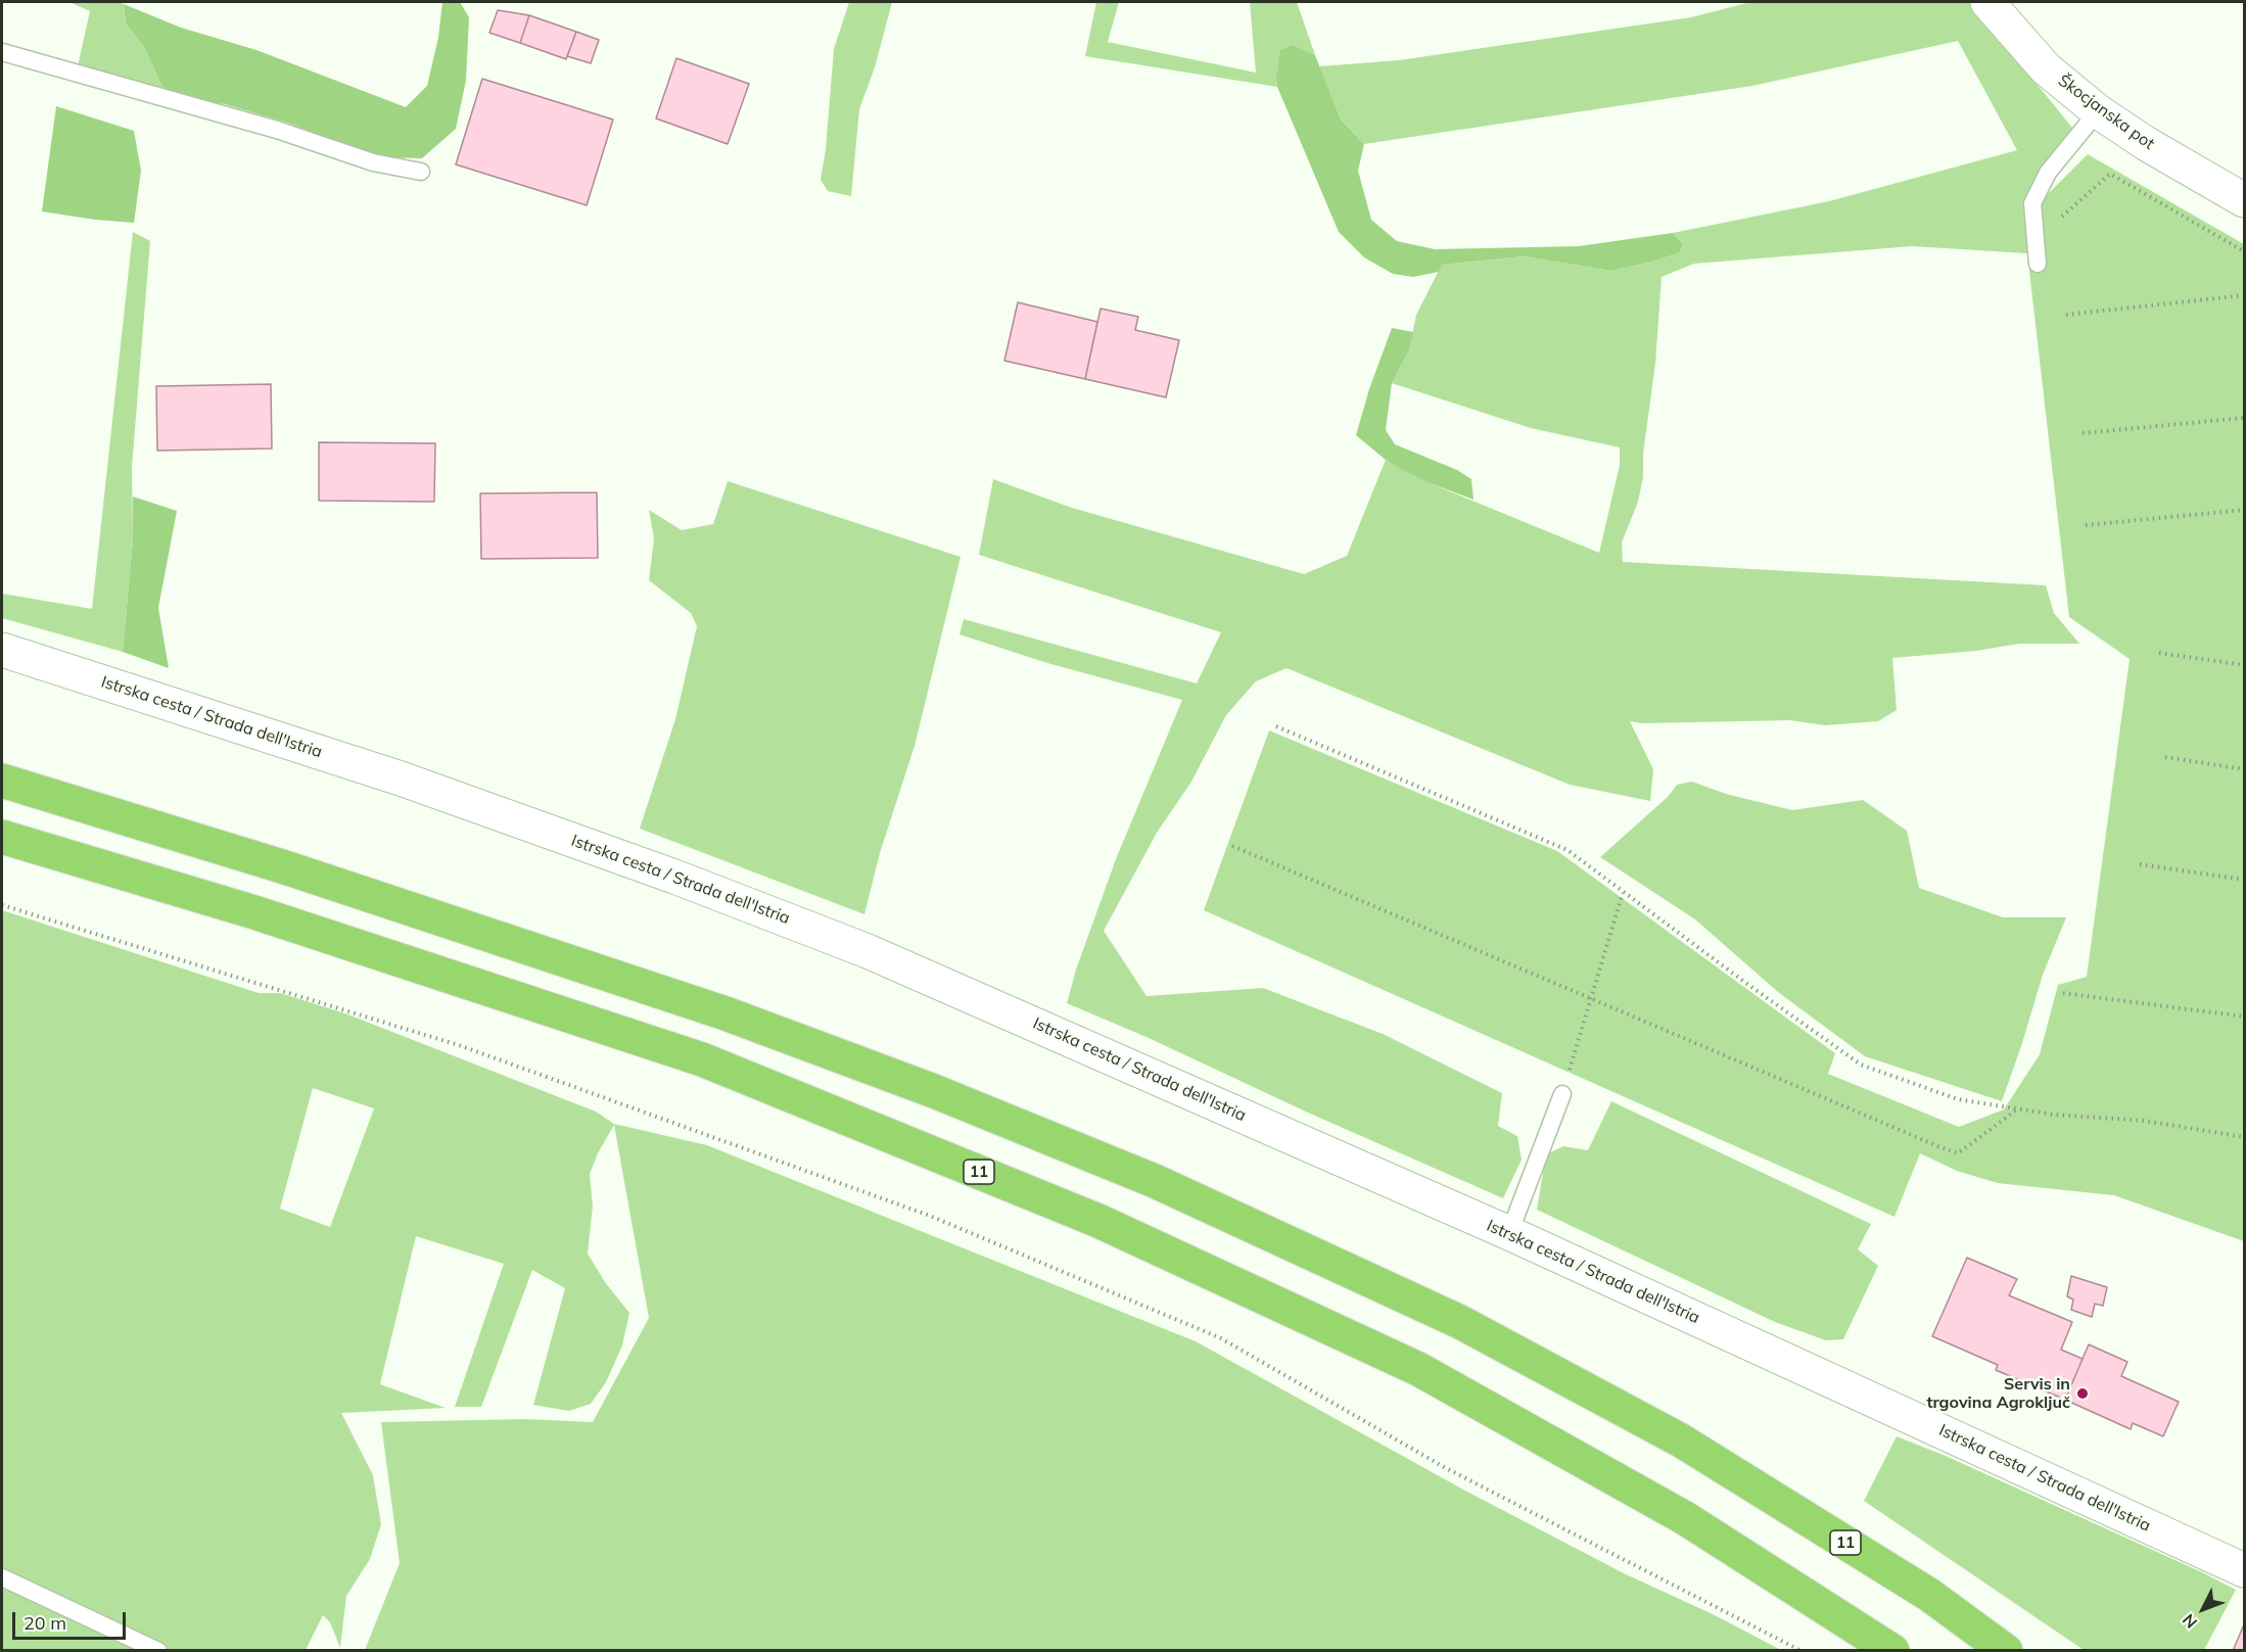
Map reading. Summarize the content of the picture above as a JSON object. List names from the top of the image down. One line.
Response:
{"streets":{"highway":["11"],"street":["Škocjanska pot","Istrska cesta / Strada dell'Istria"]},"places":["Servis in trgovina Agroključ"],"scale_bar":"20 m","north":"bottom left"}
